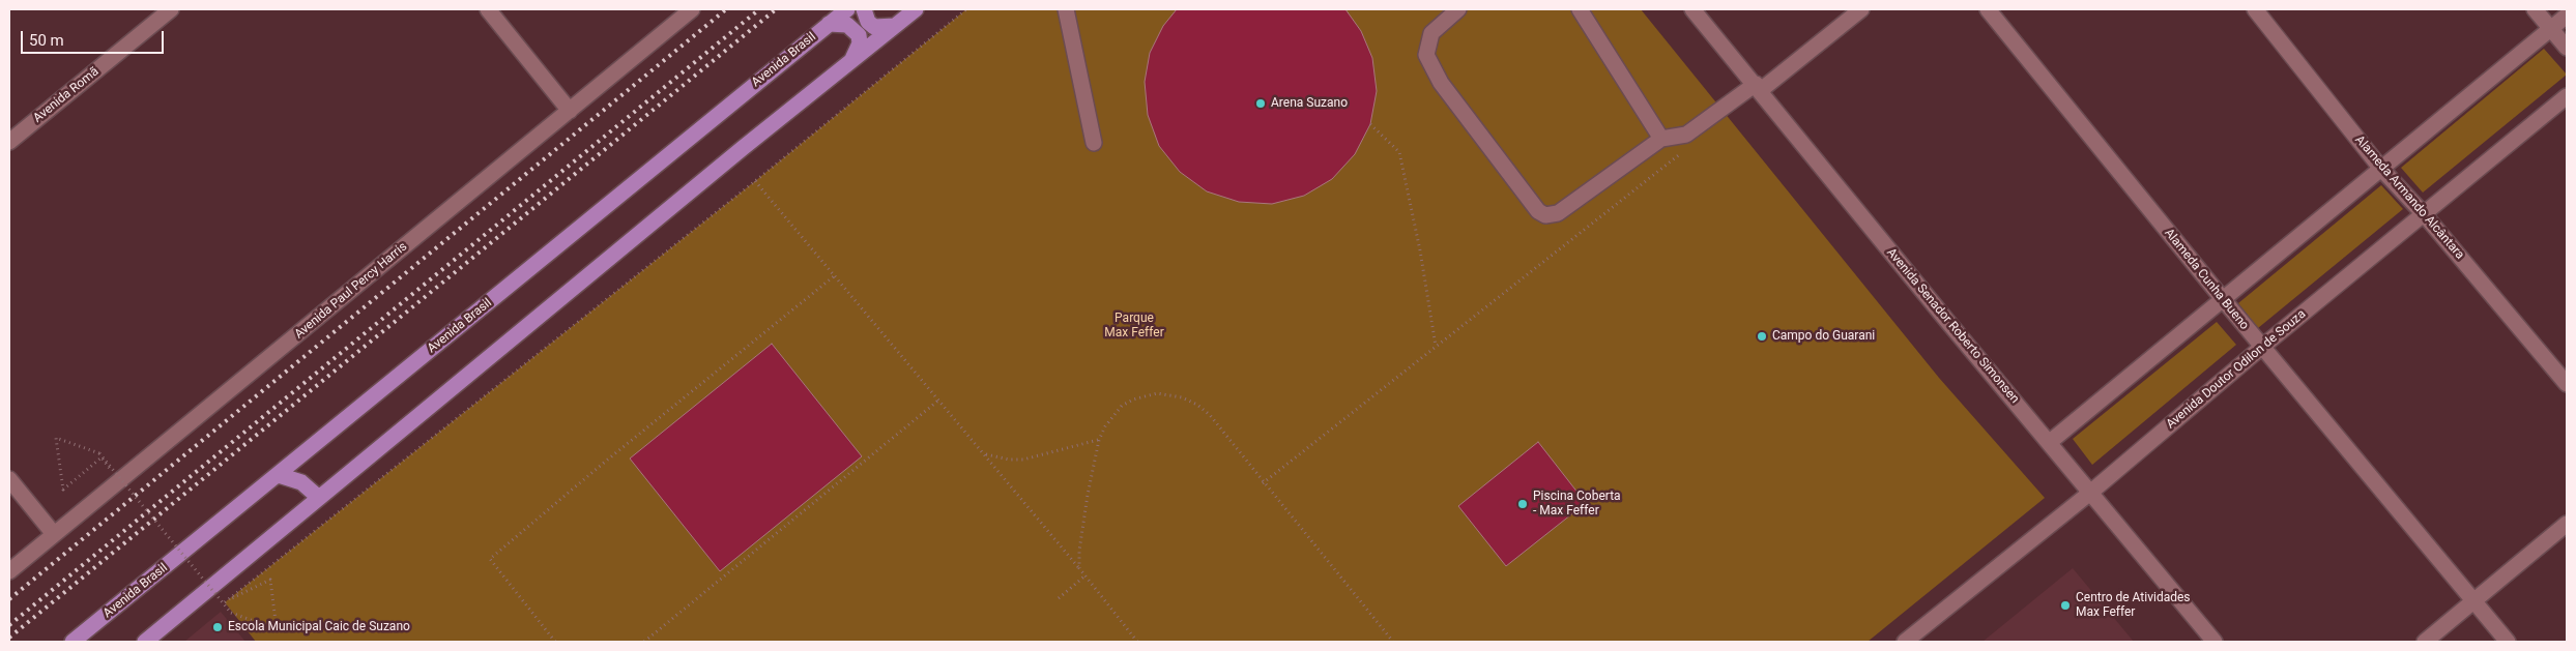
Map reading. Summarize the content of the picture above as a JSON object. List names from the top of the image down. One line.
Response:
{"streets":{"main road":["Avenida Brasil"],"street":["Avenida Romã","Alameda Armando Alcântara","Alameda Cunha Bueno","Avenida Paul Percy Harris","Avenida Senador Roberto Simonsen","Avenida Doutor Odilon de Souza"]},"crossings":[["Alameda Armando Alcântara","Avenida Doutor Odilon de Souza"],["Alameda Cunha Bueno","Avenida Doutor Odilon de Souza"],["Avenida Senador Roberto Simonsen","Avenida Doutor Odilon de Souza"]],"parks":["Parque Max Feffer"],"places":["Arena Suzano","Campo do Guarani","Piscina Coberta - Max Feffer","Centro de Atividades Max Feffer","Escola Municipal Caic de Suzano"],"scale_bar":"50 m"}
